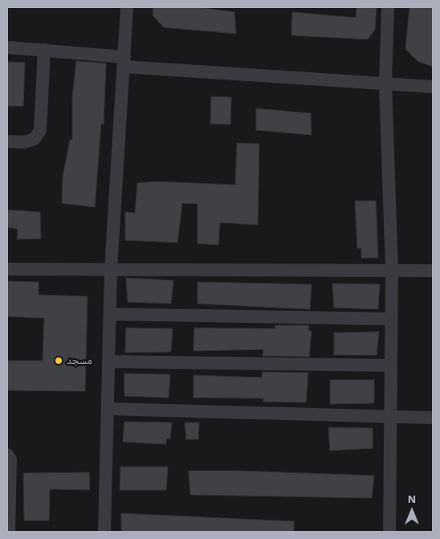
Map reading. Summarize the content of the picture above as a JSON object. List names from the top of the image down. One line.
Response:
{"places":["مسجد"],"north":"top"}
